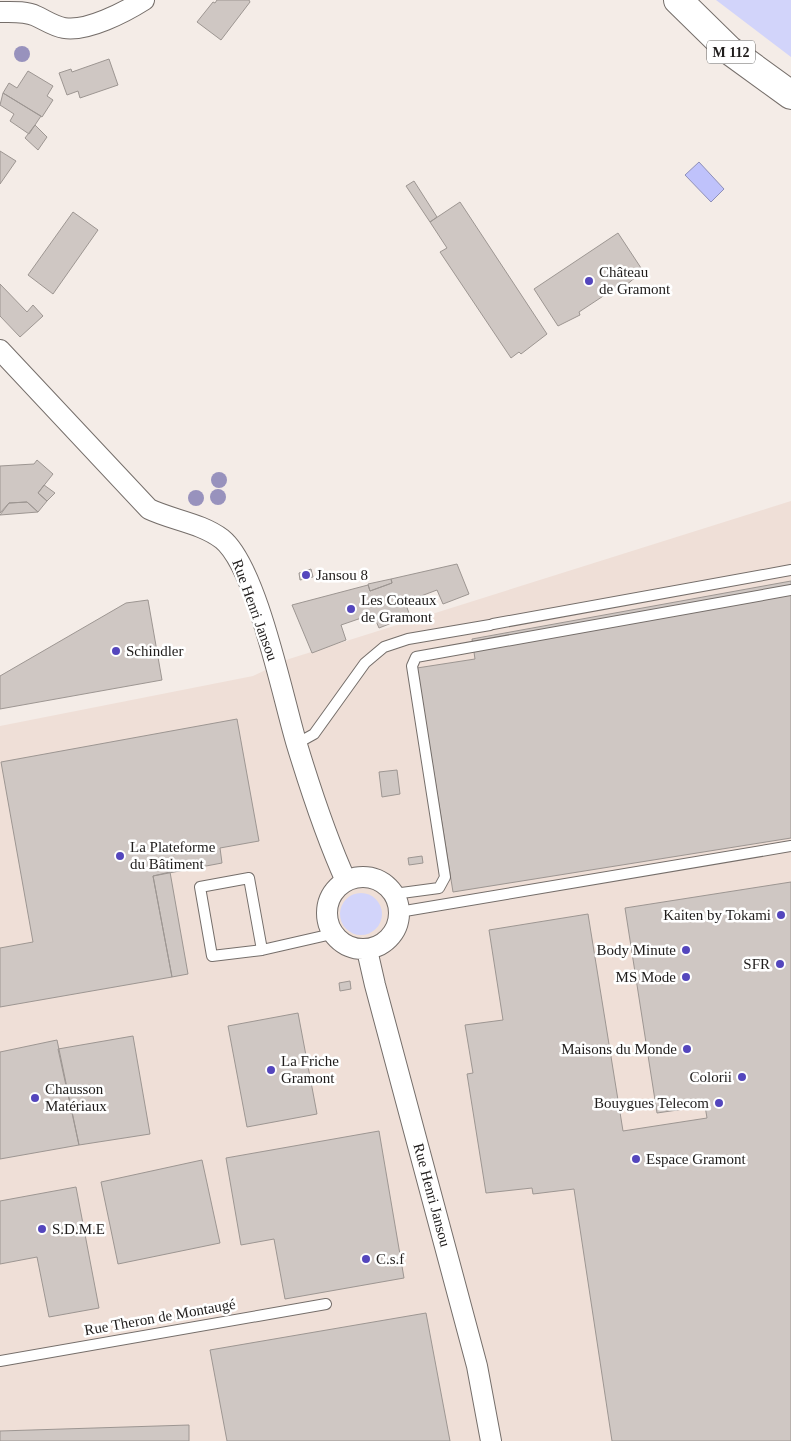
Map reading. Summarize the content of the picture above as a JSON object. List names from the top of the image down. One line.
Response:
{"streets":{"main road":["M 112"],"street":["Rue Henri Jansou"],"lane":["Rue Theron de Montaugé"]},"places":["Château de Gramont","Jansou 8","Les Coteaux de Gramont","Schindler","La Plateforme du Bâtiment","Kaiten by Tokami","Body Minute","SFR","MS Mode","Maisons du Monde","La Friche Gramont","Colorii","Chausson Matériaux","Bouygues Telecom","Espace Gramont","S.D.M.E","C.s.f"]}
